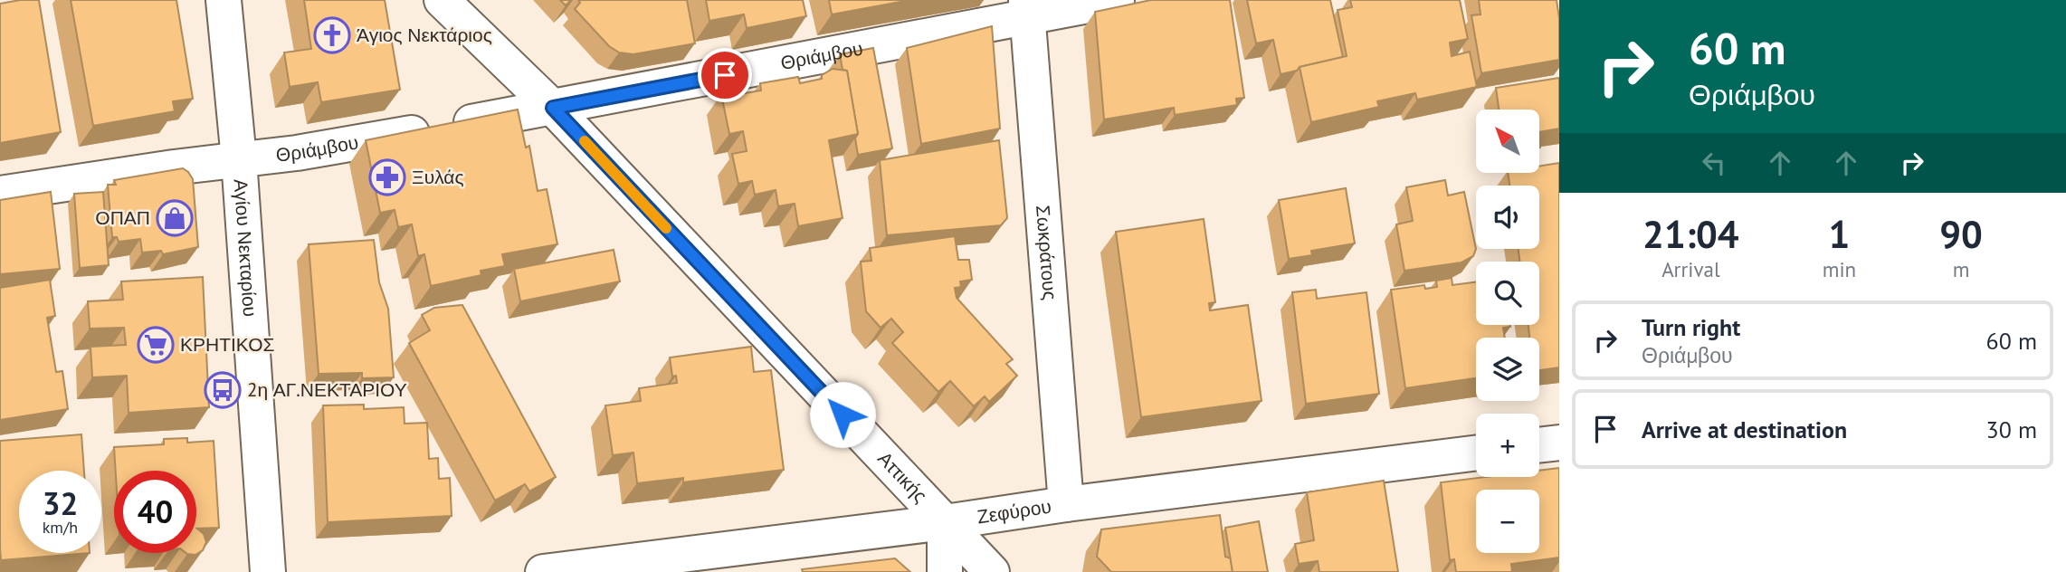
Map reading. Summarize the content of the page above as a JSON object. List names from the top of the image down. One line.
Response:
{"streets":{"street":["Θριάμβου","Αγίου Νεκταρίου","Σωκράτους","Αττικής","Ζεφύρου"]},"crossings":[["Θριάμβου","Αγίου Νεκταρίου"],["Θριάμβου","Σωκράτους"],["Θριάμβου","Αττικής"],["Σωκράτους","Ζεφύρου"],["Αττικής","Ζεφύρου"]],"places":{"church":["Άγιος Νεκτάριος"],"pharmacy":["Ξυλάς"],"shop":["ΟΠΑΠ"],"supermarket":["ΚΡΗΤΙΚΟΣ"],"bus stop":["2η ΑΓ.ΝΕΚΤΑΡΙΟΥ"]},"north":"top left","page":{"turn":["60 m","Θριάμβου"],"map_buttons":["+","−"],"eta":["21:04","Arrival","1","min","90","m"],"list":[{"name":"Turn right","note":"Θριάμβου","value":"60 m"},{"name":"Arrive at destination","value":"30 m"}],"speed":"32 km/h","limit":"40"}}
